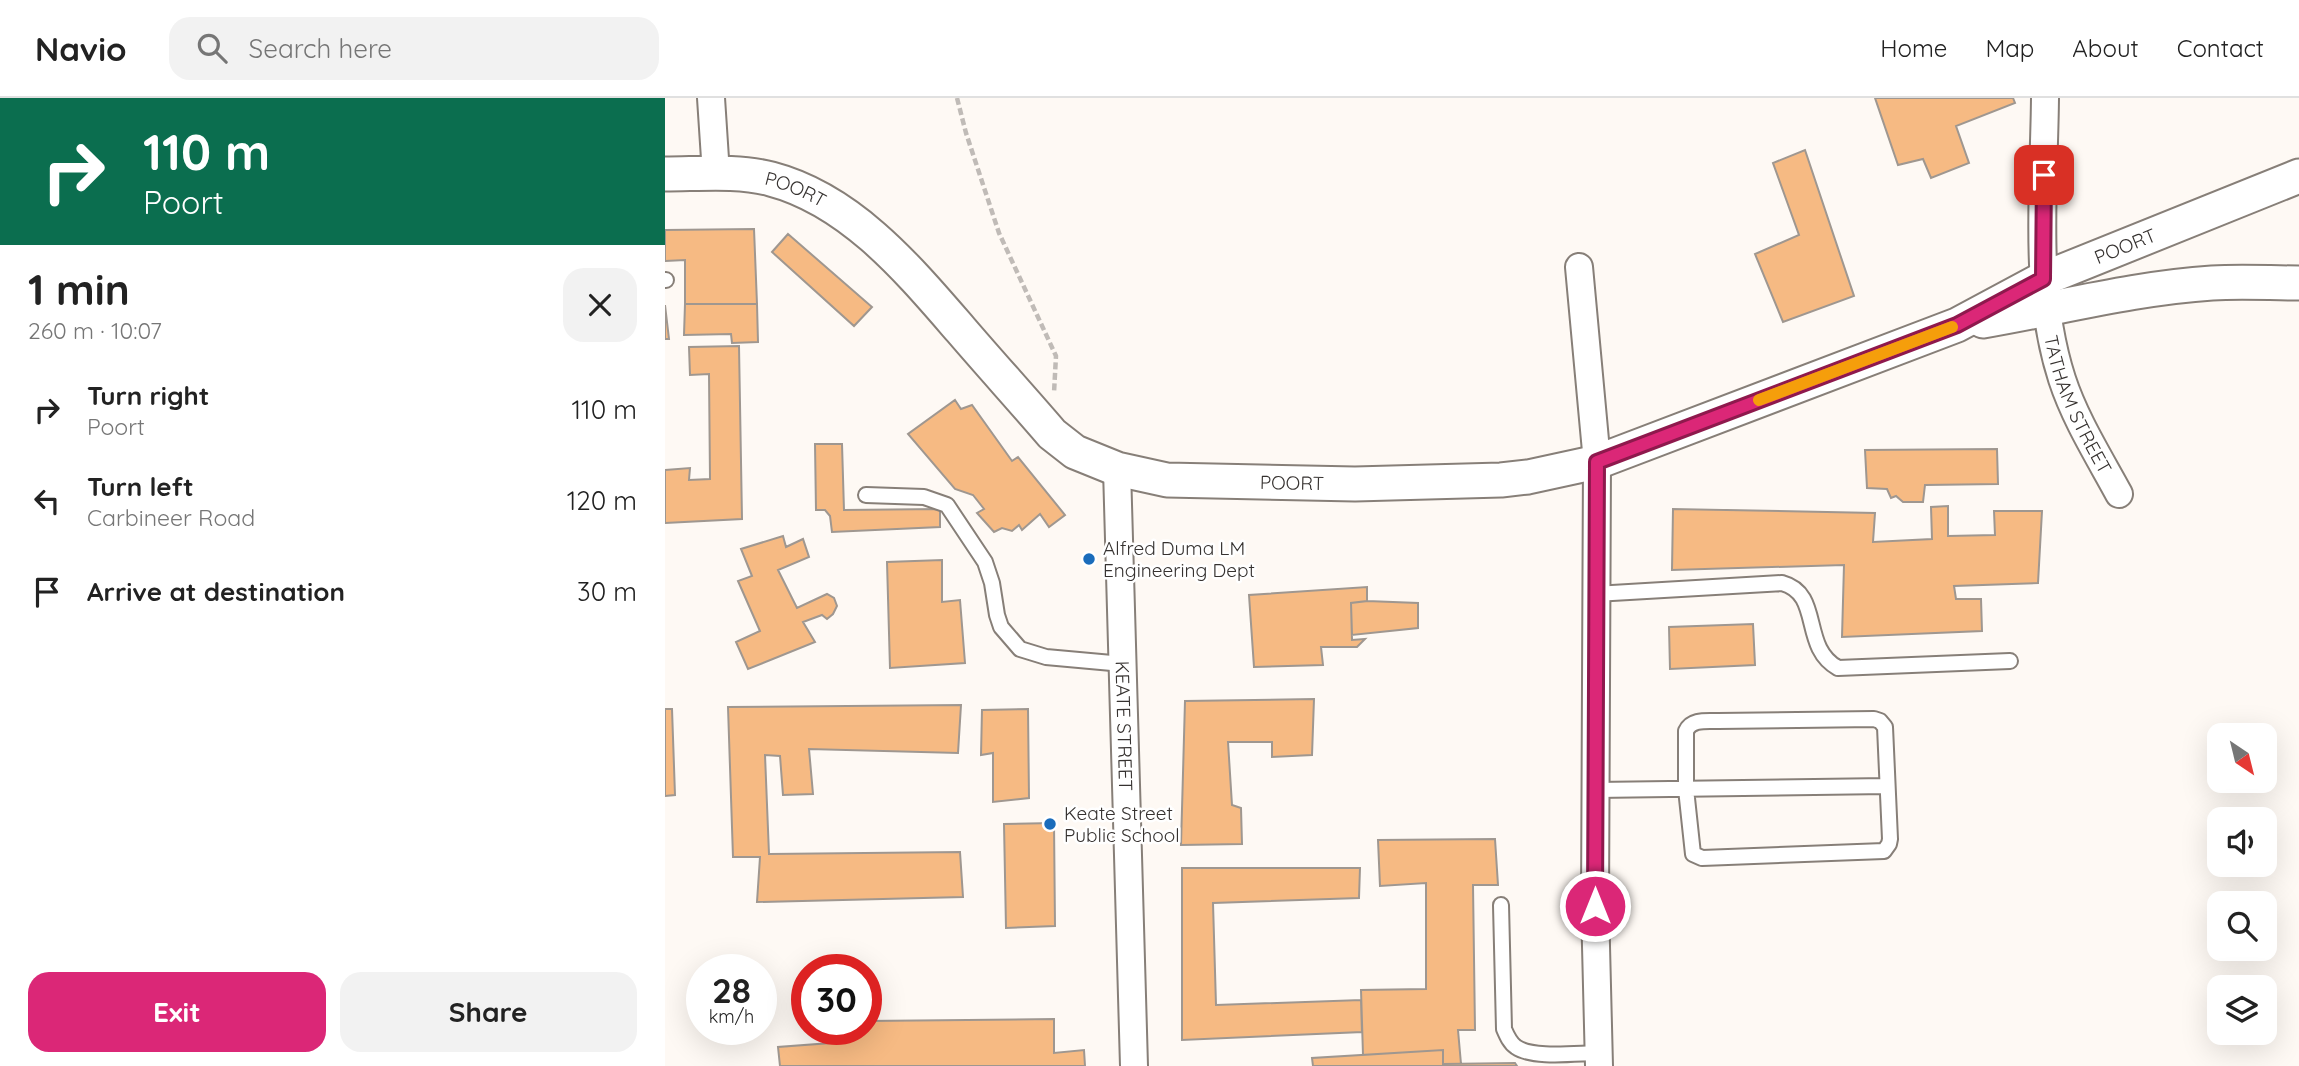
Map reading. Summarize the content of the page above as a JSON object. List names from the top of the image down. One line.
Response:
{"streets":{"street":["POORT","TATHAM STREET","KEATE STREET"]},"crossings":[["POORT","TATHAM STREET"],["POORT","KEATE STREET"]],"places":["Alfred Duma LM Engineering Dept","Keate Street Public School"],"north":"bottom right","page":{"header":"Navio","search":"Search here","nav":["Home","Map","About","Contact"],"turn":["110 m","Poort"],"heading":["1 min","260 m · 10:07"],"list":[{"name":"Turn right","note":"Poort","value":"110 m"},{"name":"Turn left","note":"Carbineer Road","value":"120 m"},{"name":"Arrive at destination","value":"30 m"}],"speed":"28 km/h","limit":"30","buttons":["Exit","Share"]}}
